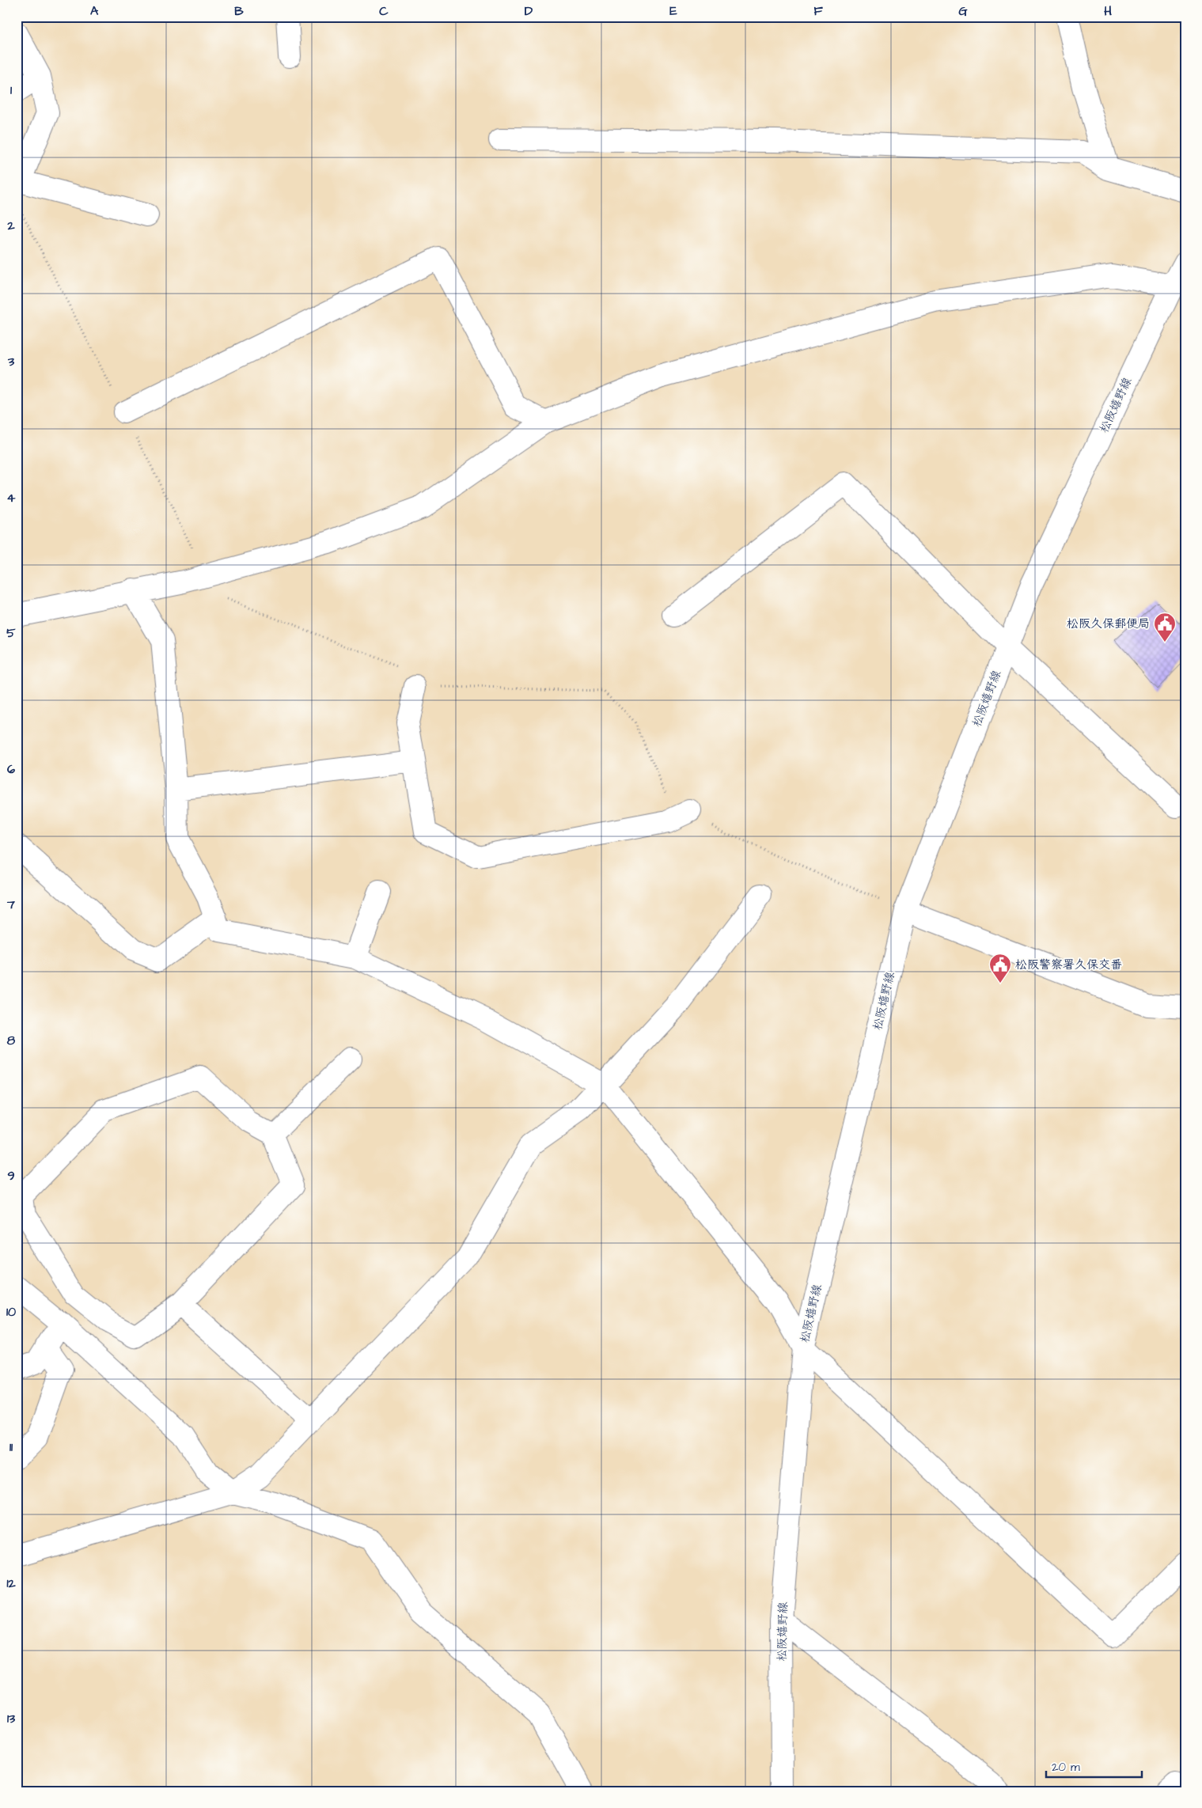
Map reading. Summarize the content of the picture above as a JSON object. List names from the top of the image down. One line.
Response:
{"streets":{"street":["松阪嬉野線"]},"places":{"public building":["松阪久保郵便局","松阪警察署久保交番"]},"scale_bar":"20 m","grid":{"columns":["A","B","C","D","E","F","G","H"],"rows":["1","2","3","4","5","6","7","8","9","10","11","12","13"]}}
